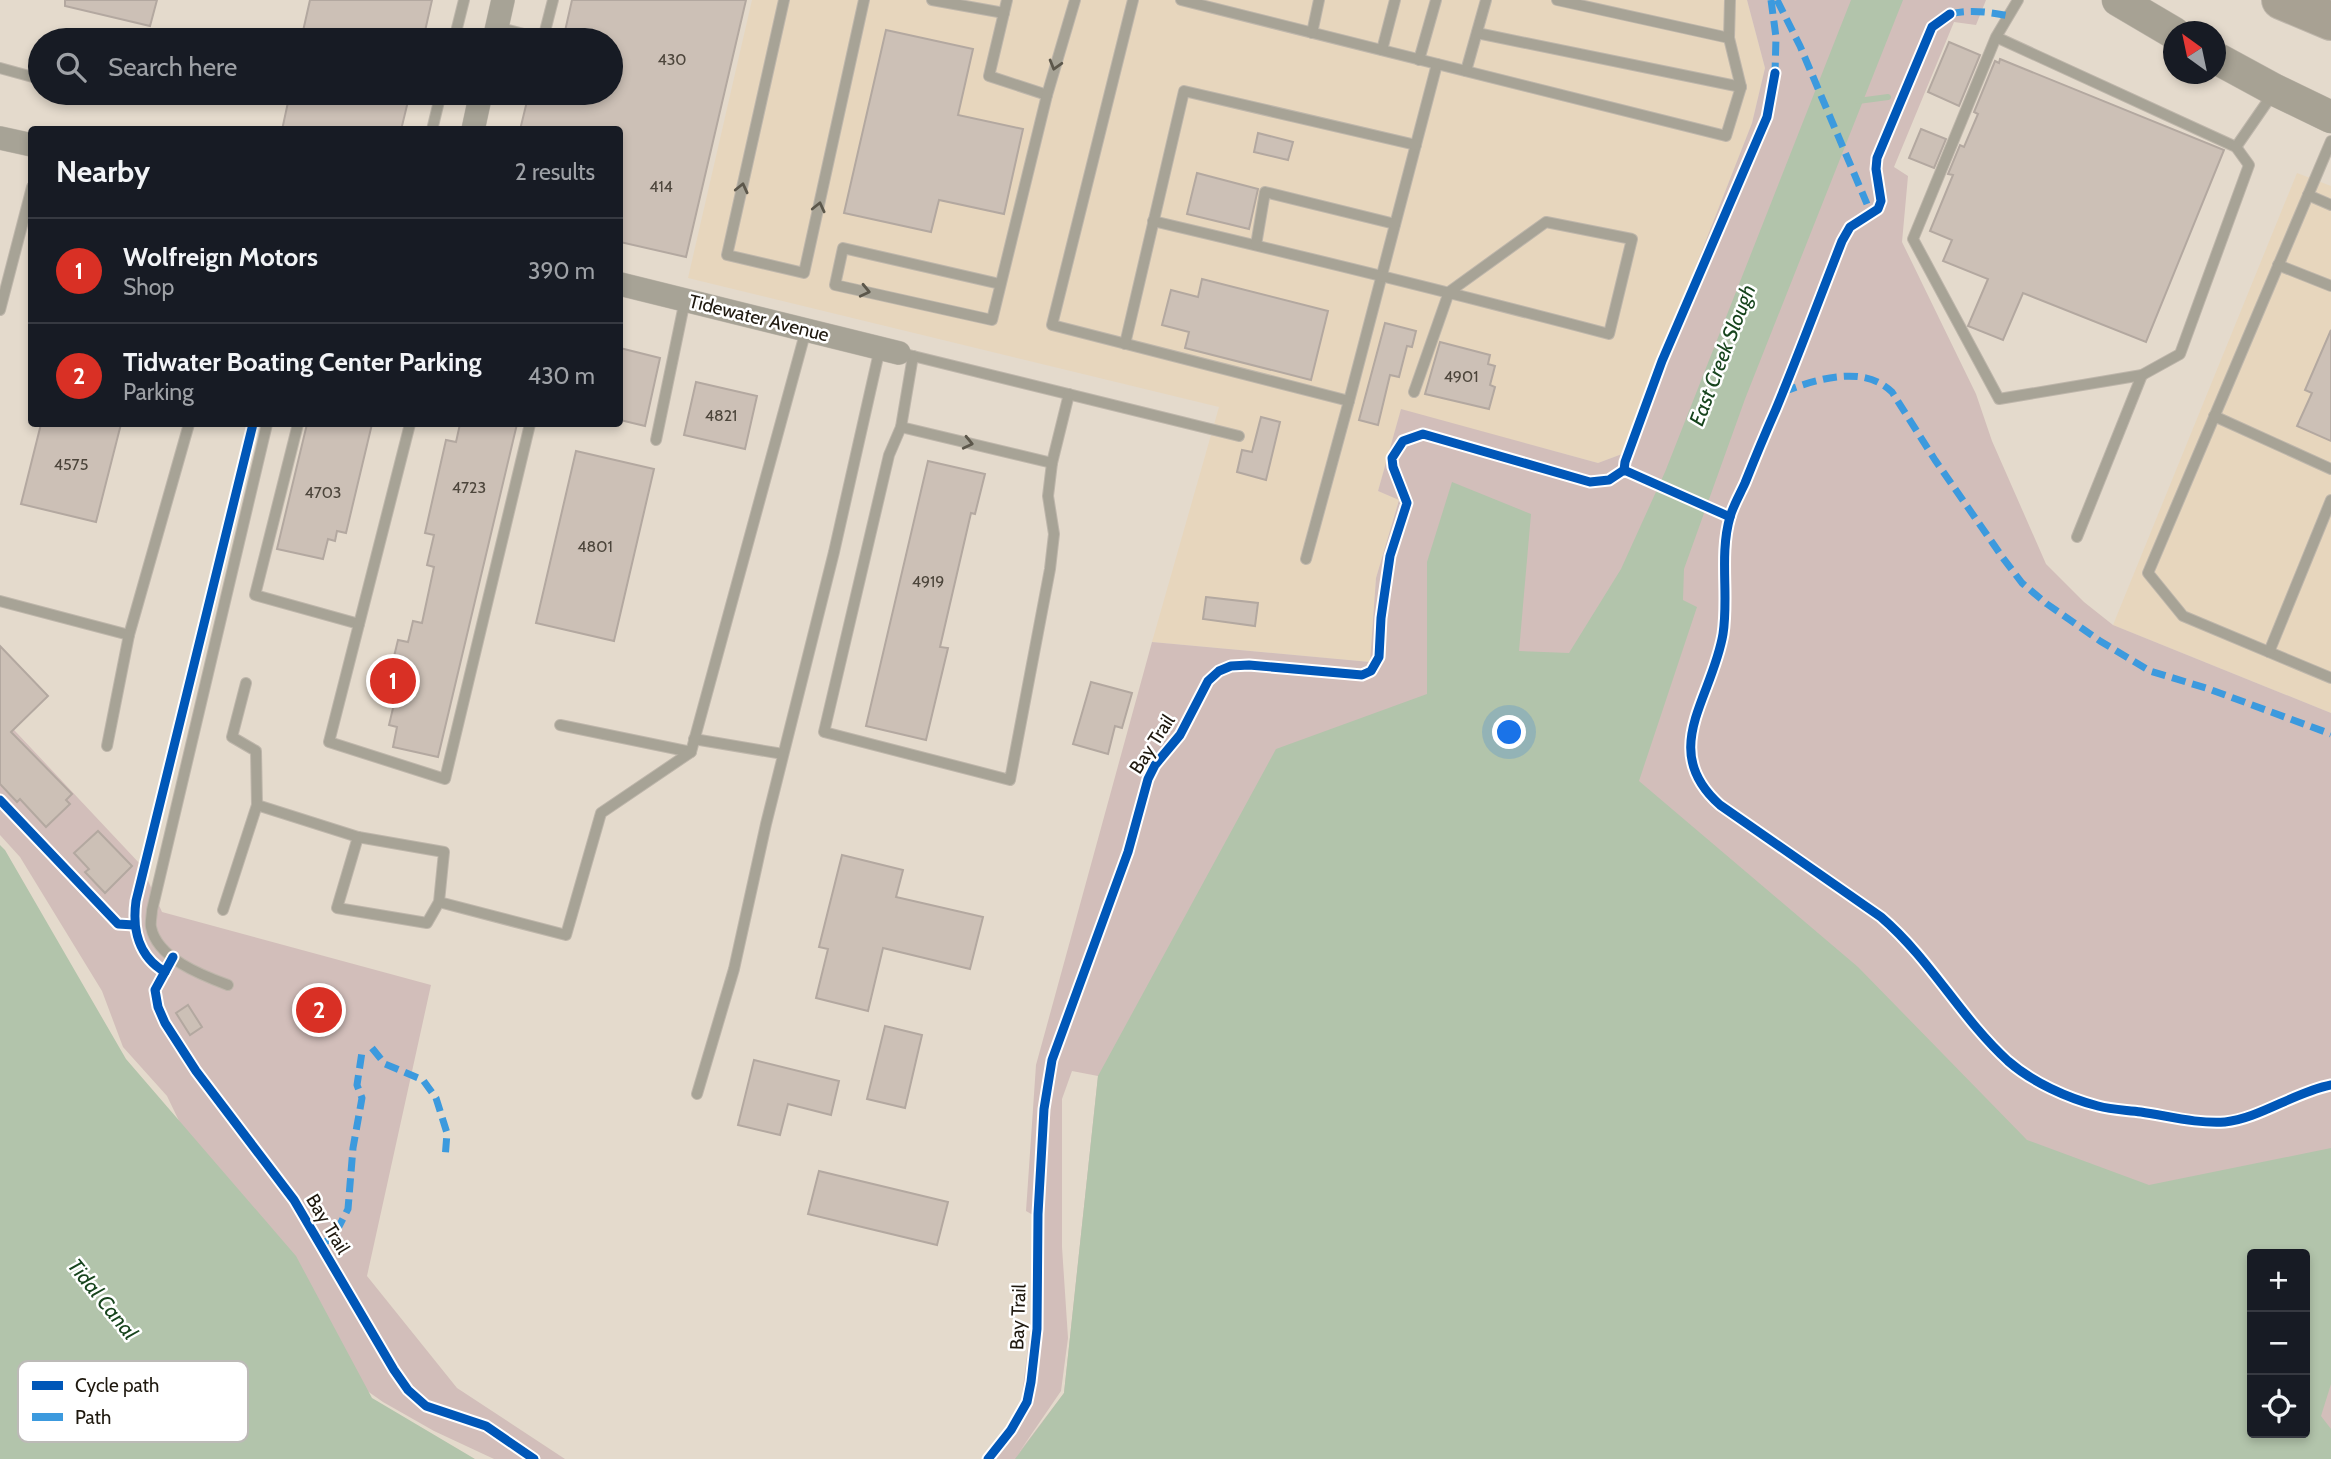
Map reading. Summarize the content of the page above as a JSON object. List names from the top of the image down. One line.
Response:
{"streets":{"street":["Tidewater Avenue"],"cycle path":["Bay Trail"]},"water":["East Creek Slough","Tidal Canal"],"house_numbers":["430","414","4901","4821","4575","4723","4703","4801","4919"],"legend":["Cycle path","Path"],"north":"top left","page":{"search":"Search here","heading":["Nearby","2 results"],"list":[{"mark":"1","name":"Wolfreign Motors","note":"Shop","value":"390 m"},{"mark":"2","name":"Tidwater Boating Center Parking","note":"Parking","value":"430 m"}],"pins":["1","2"],"map_buttons":["+","−"]}}
